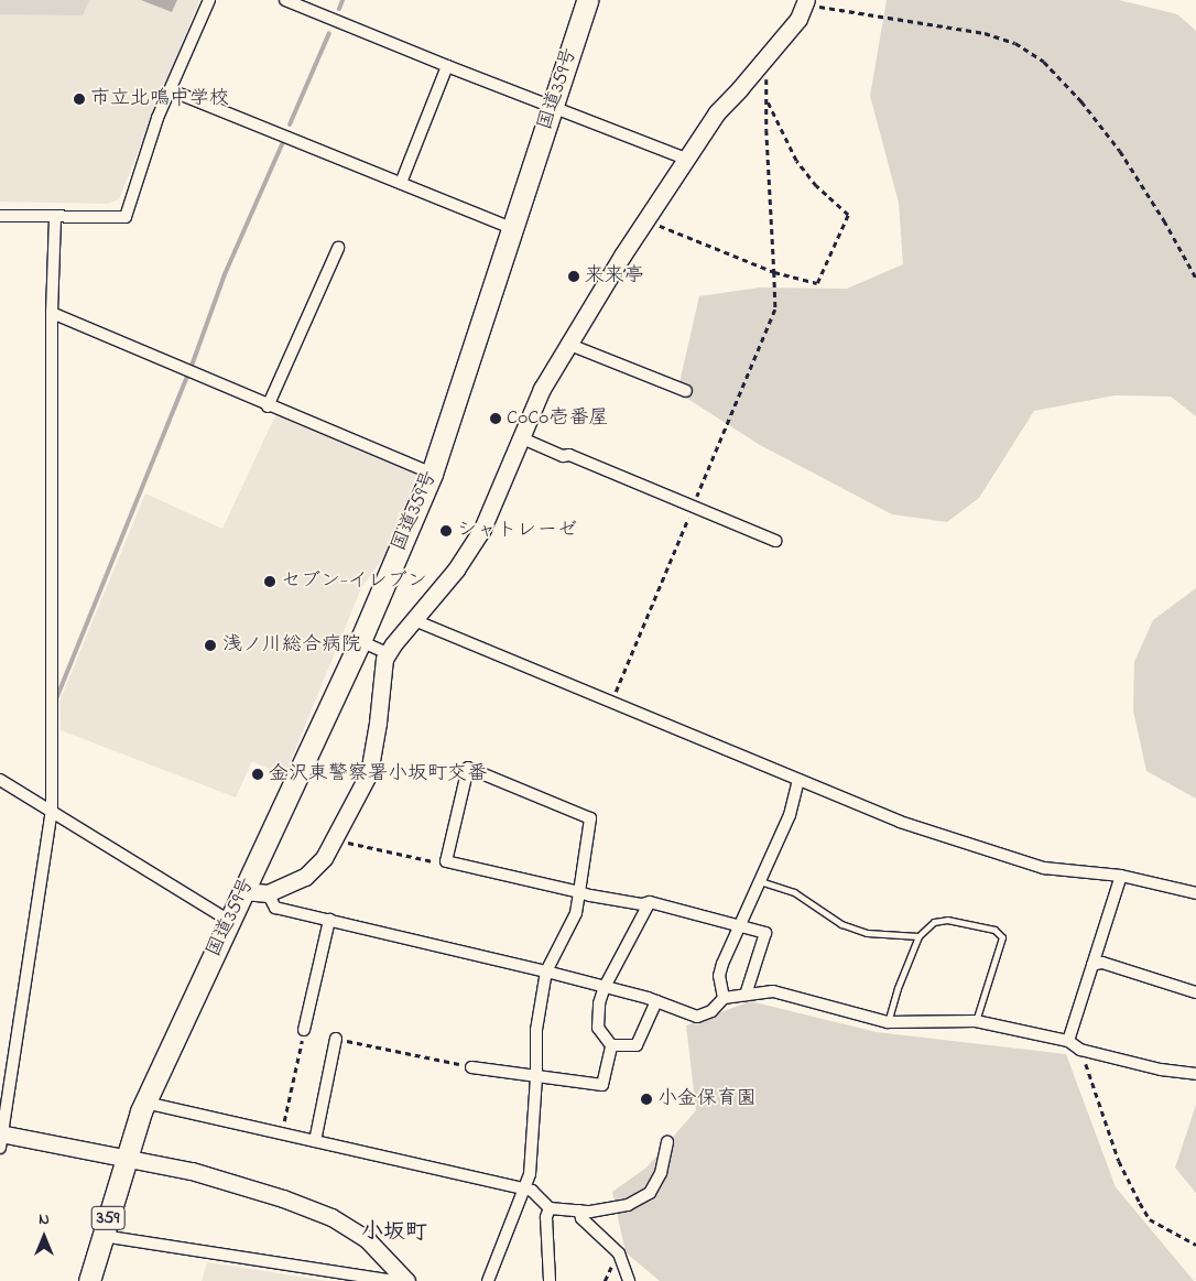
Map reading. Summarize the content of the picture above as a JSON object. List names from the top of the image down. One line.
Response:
{"streets":{"highway":["国道359号","359"]},"districts":["小坂町"],"places":["市立北鳴中学校","来来亭","CoCo壱番屋","シャトレーゼ","セブン-イレブン","浅ノ川総合病院","金沢東警察署小坂町交番","小金保育園"],"north":"top"}
